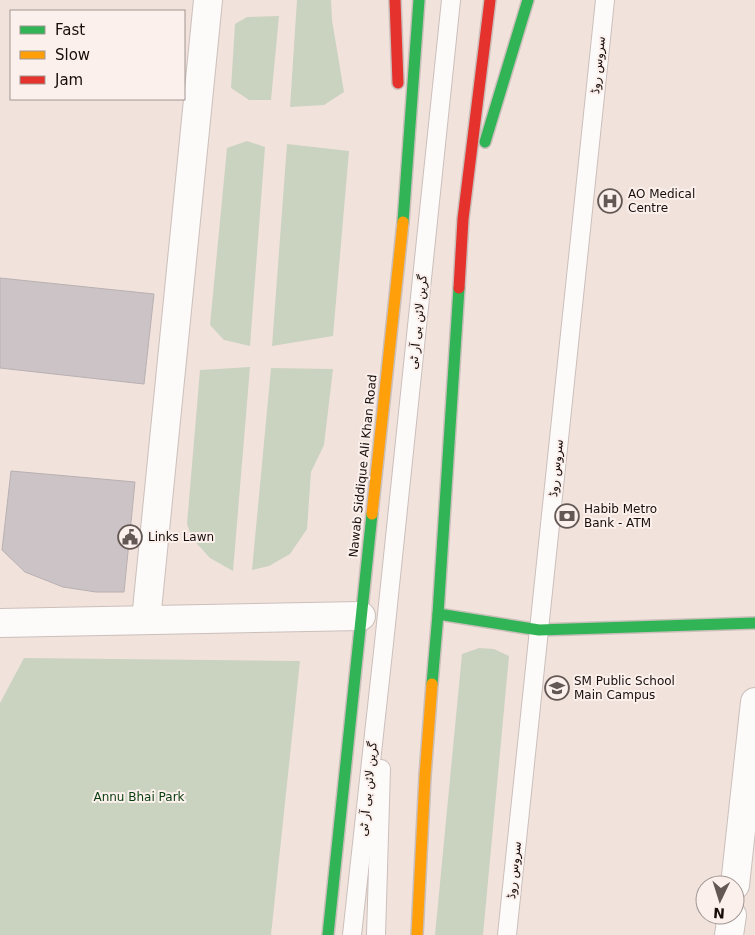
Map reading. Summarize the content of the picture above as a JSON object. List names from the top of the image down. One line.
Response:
{"streets":{"main road":["Nawab Siddique Ali Khan Road"],"lane":["سروس روڈ","گرین لائن بی آر ٹی"]},"parks":["Annu Bhai Park"],"places":{"hospital":["AO Medical Centre"],"bank":["Habib Metro Bank - ATM"],"public building":["Links Lawn"],"school or university":["SM Public School Main Campus"]},"legend":["Fast","Slow","Jam"],"north":"bottom"}
